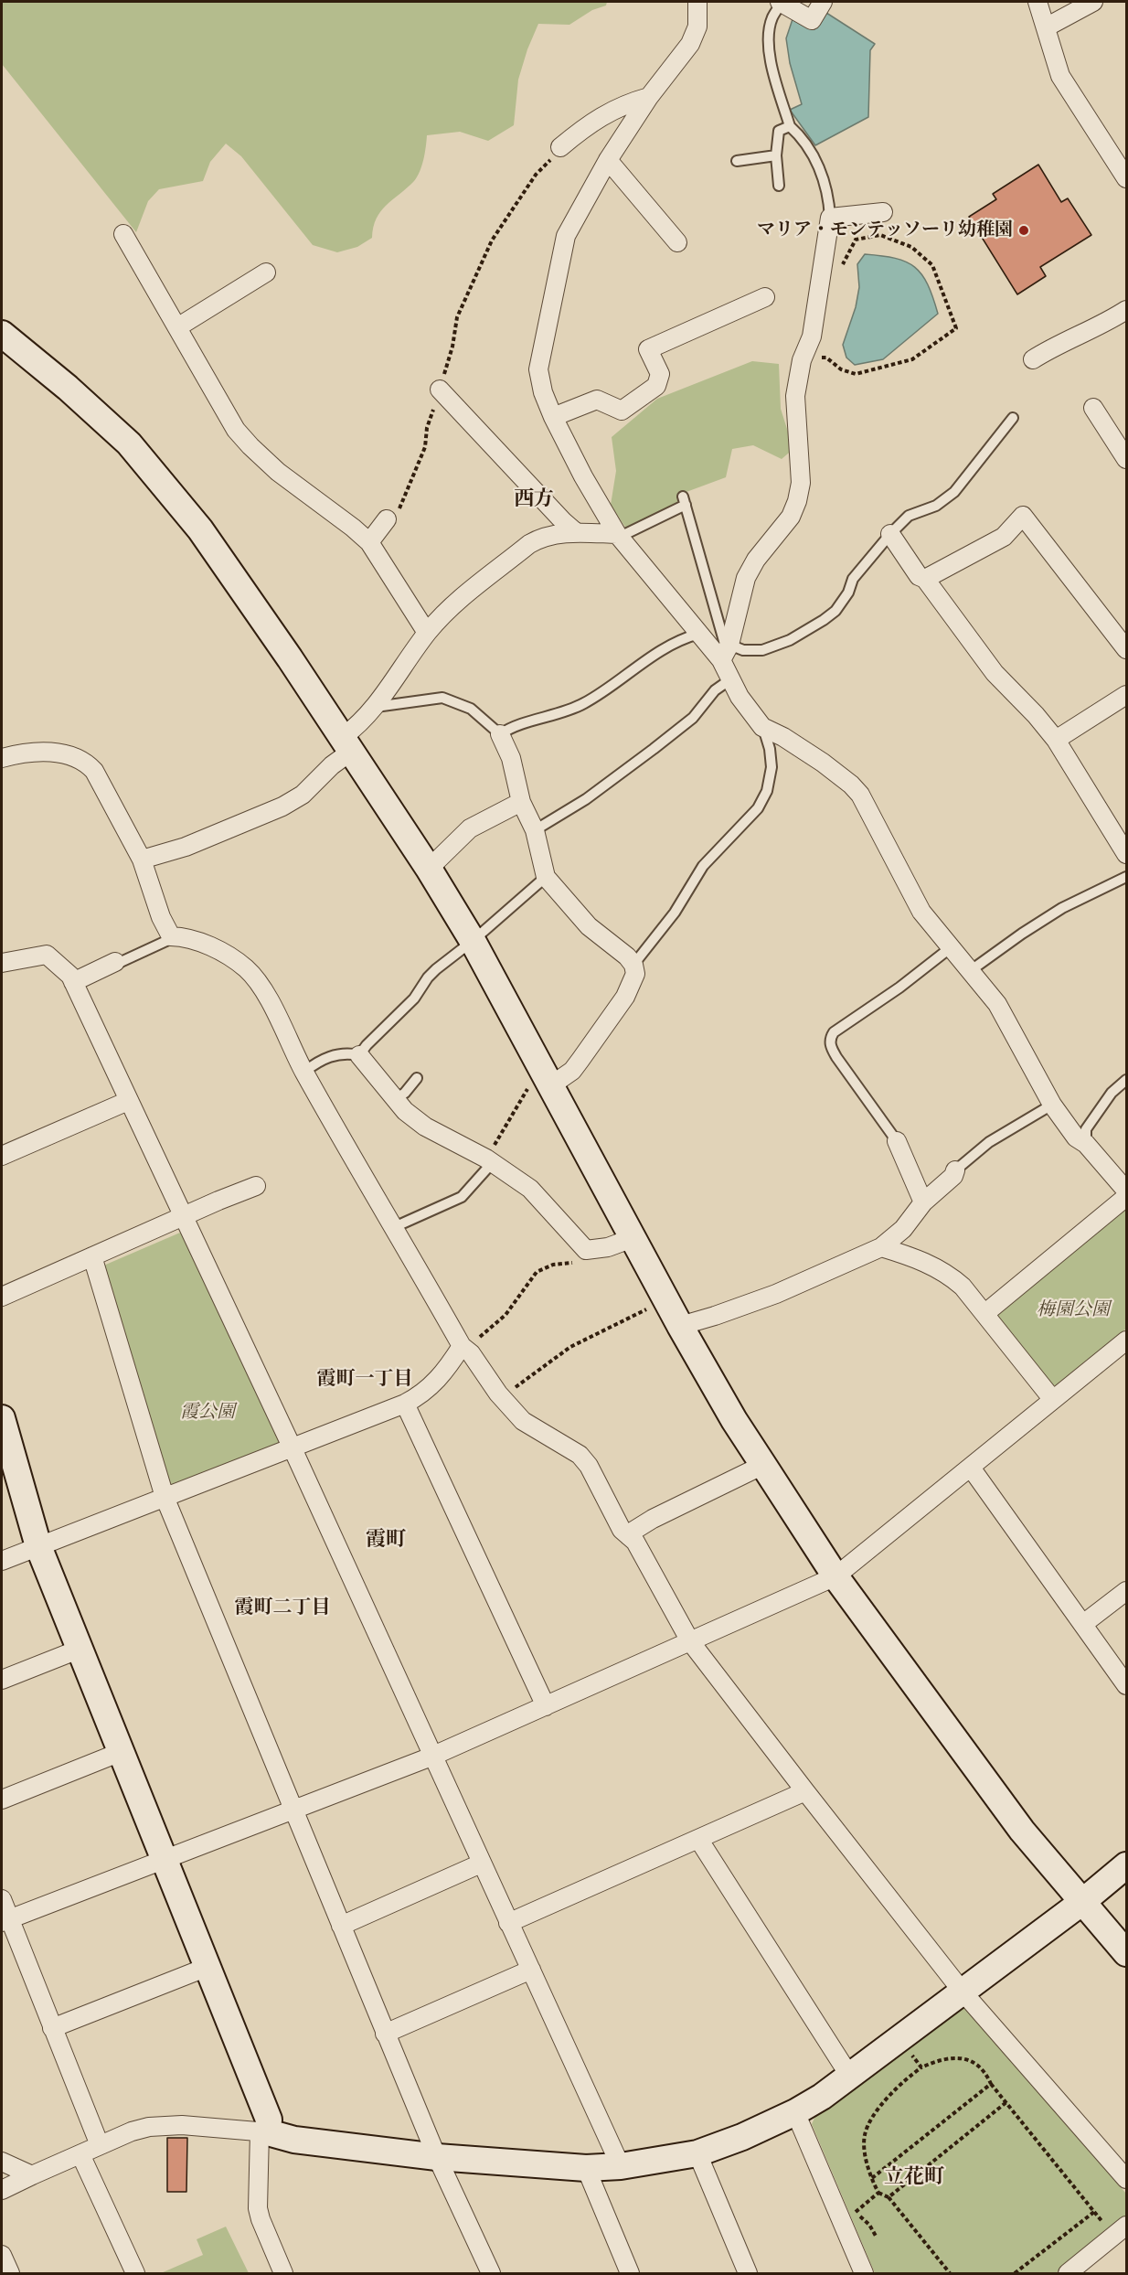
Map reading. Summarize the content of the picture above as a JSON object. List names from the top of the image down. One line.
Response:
{"districts":["西方","霞町一丁目","霞町","霞町二丁目","立花町"],"parks":["梅園公園","霞公園"],"places":["マリア・モンテッソーリ幼稚園"]}
